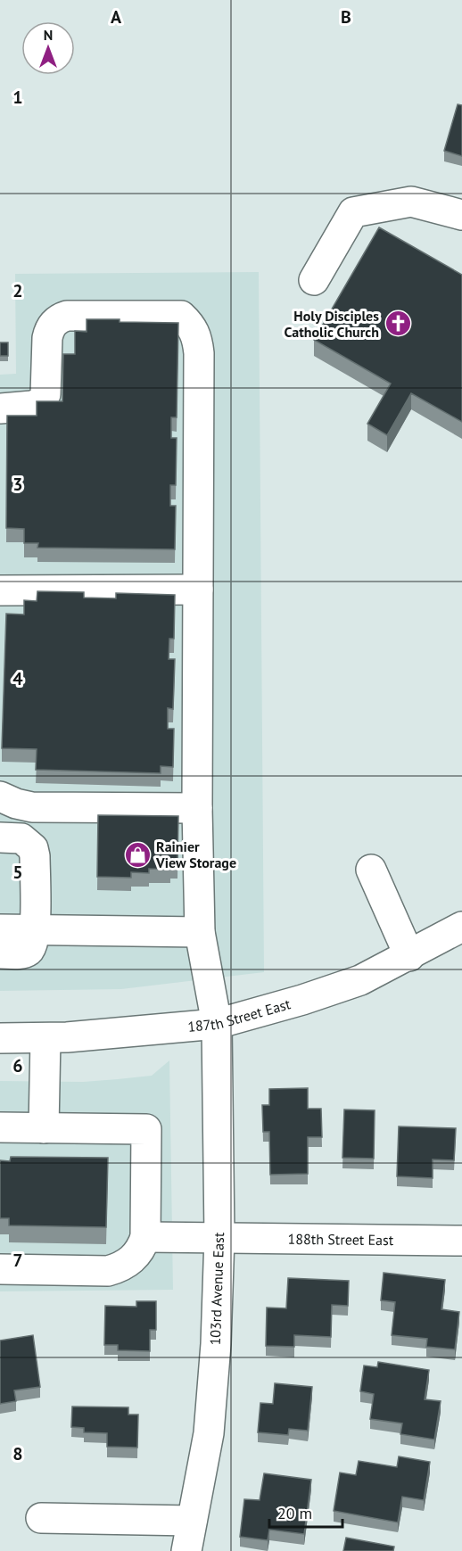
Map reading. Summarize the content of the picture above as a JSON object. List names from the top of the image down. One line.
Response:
{"streets":{"street":["187th Street East","188th Street East","103rd Avenue East"]},"crossings":[["187th Street East","103rd Avenue East"],["188th Street East","103rd Avenue East"]],"places":{"church":["Holy Disciples Catholic Church"],"shop":["Rainier View Storage"]},"scale_bar":"20 m","north":"top","grid":{"columns":["A","B"],"rows":["1","2","3","4","5","6","7","8"]}}
